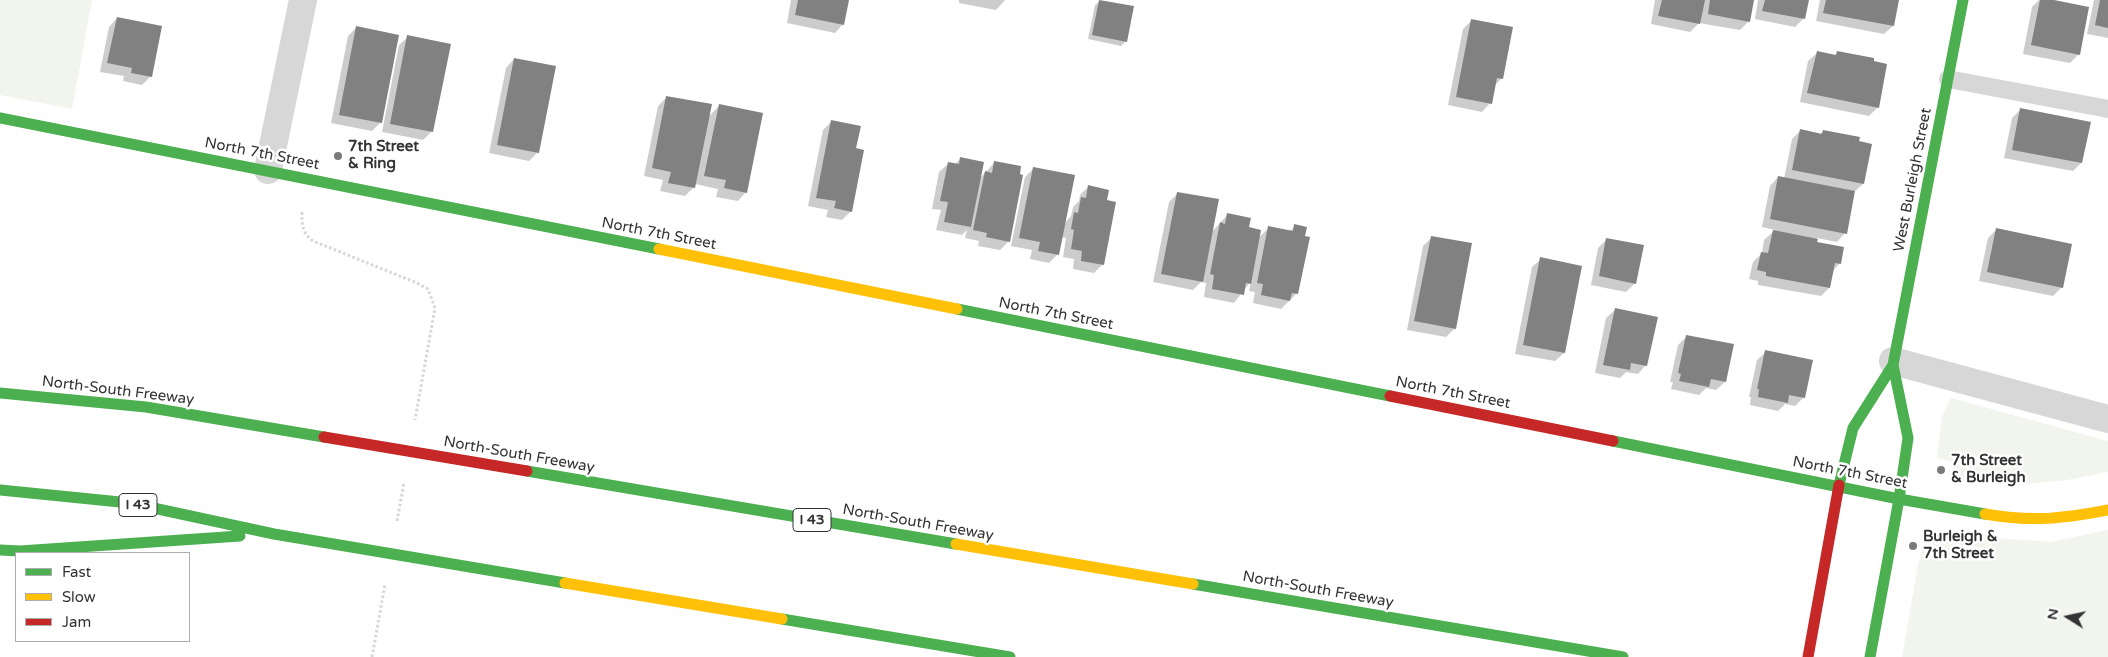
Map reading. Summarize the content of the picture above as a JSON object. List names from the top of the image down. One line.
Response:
{"streets":{"main road":["North 7th Street","West Burleigh Street","North-South Freeway","I 43"]},"crossings":[["North 7th Street","West Burleigh Street"]],"places":["7th Street & Ring","7th Street & Burleigh","Burleigh & 7th Street"],"legend":["Fast","Slow","Jam"],"north":"left"}
